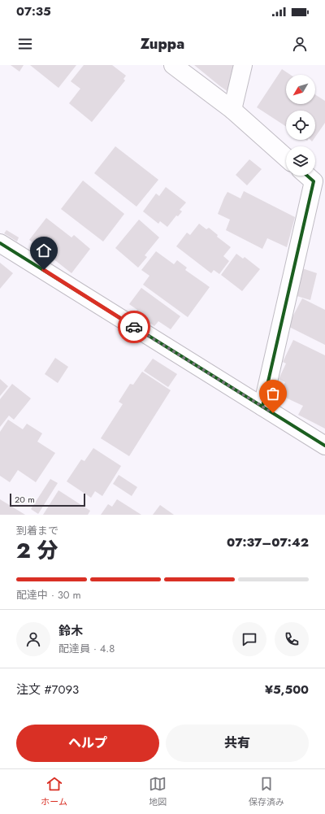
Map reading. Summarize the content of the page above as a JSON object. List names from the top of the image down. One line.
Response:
{"scale_bar":"20 m","north":"bottom left","page":{"status":"07:35","header":"Zuppa","scale":"20 m","heading":["2 分","到着まで","07:37–07:42"],"panel":["鈴木","配達員 · 4.8","注文 #7093","¥5,500"],"bar":"配達中 · 30 m","buttons":["ヘルプ","共有"],"tabs":["ホーム","地図","保存済み"]}}
